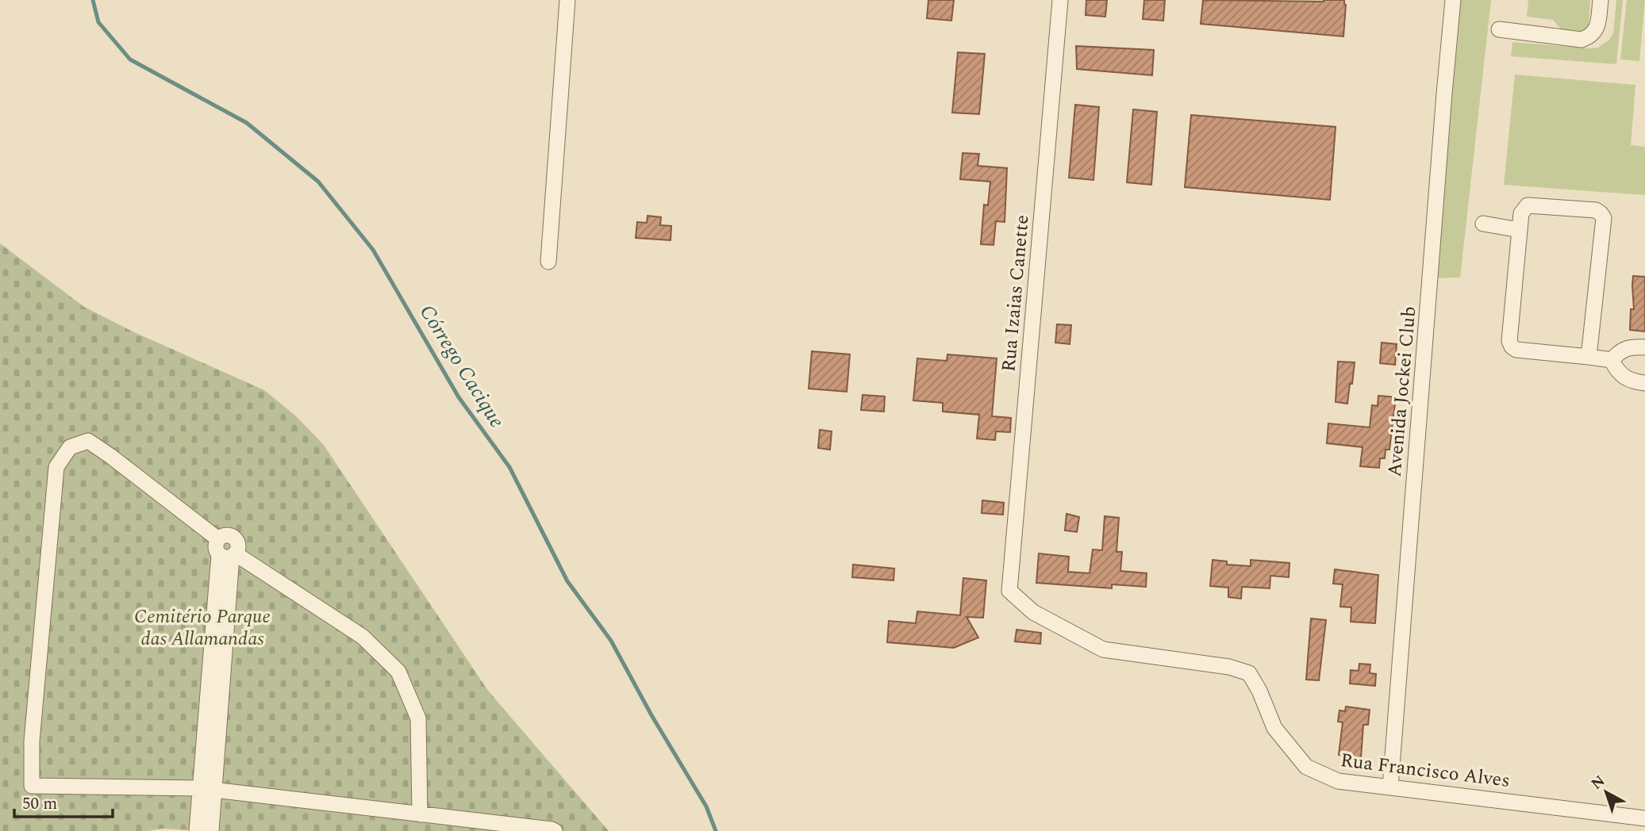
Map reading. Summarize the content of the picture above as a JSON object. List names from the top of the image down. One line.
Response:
{"streets":{"street":["Rua Izaias Canette","Avenida Jockei Club","Rua Francisco Alves"]},"crossings":[["Rua Izaias Canette","Rua Francisco Alves"],["Avenida Jockei Club","Rua Francisco Alves"]],"water":["Córrego Cacique"],"parks":["Cemitério Parque das Allamandas"],"scale_bar":"50 m","north":"top left"}
